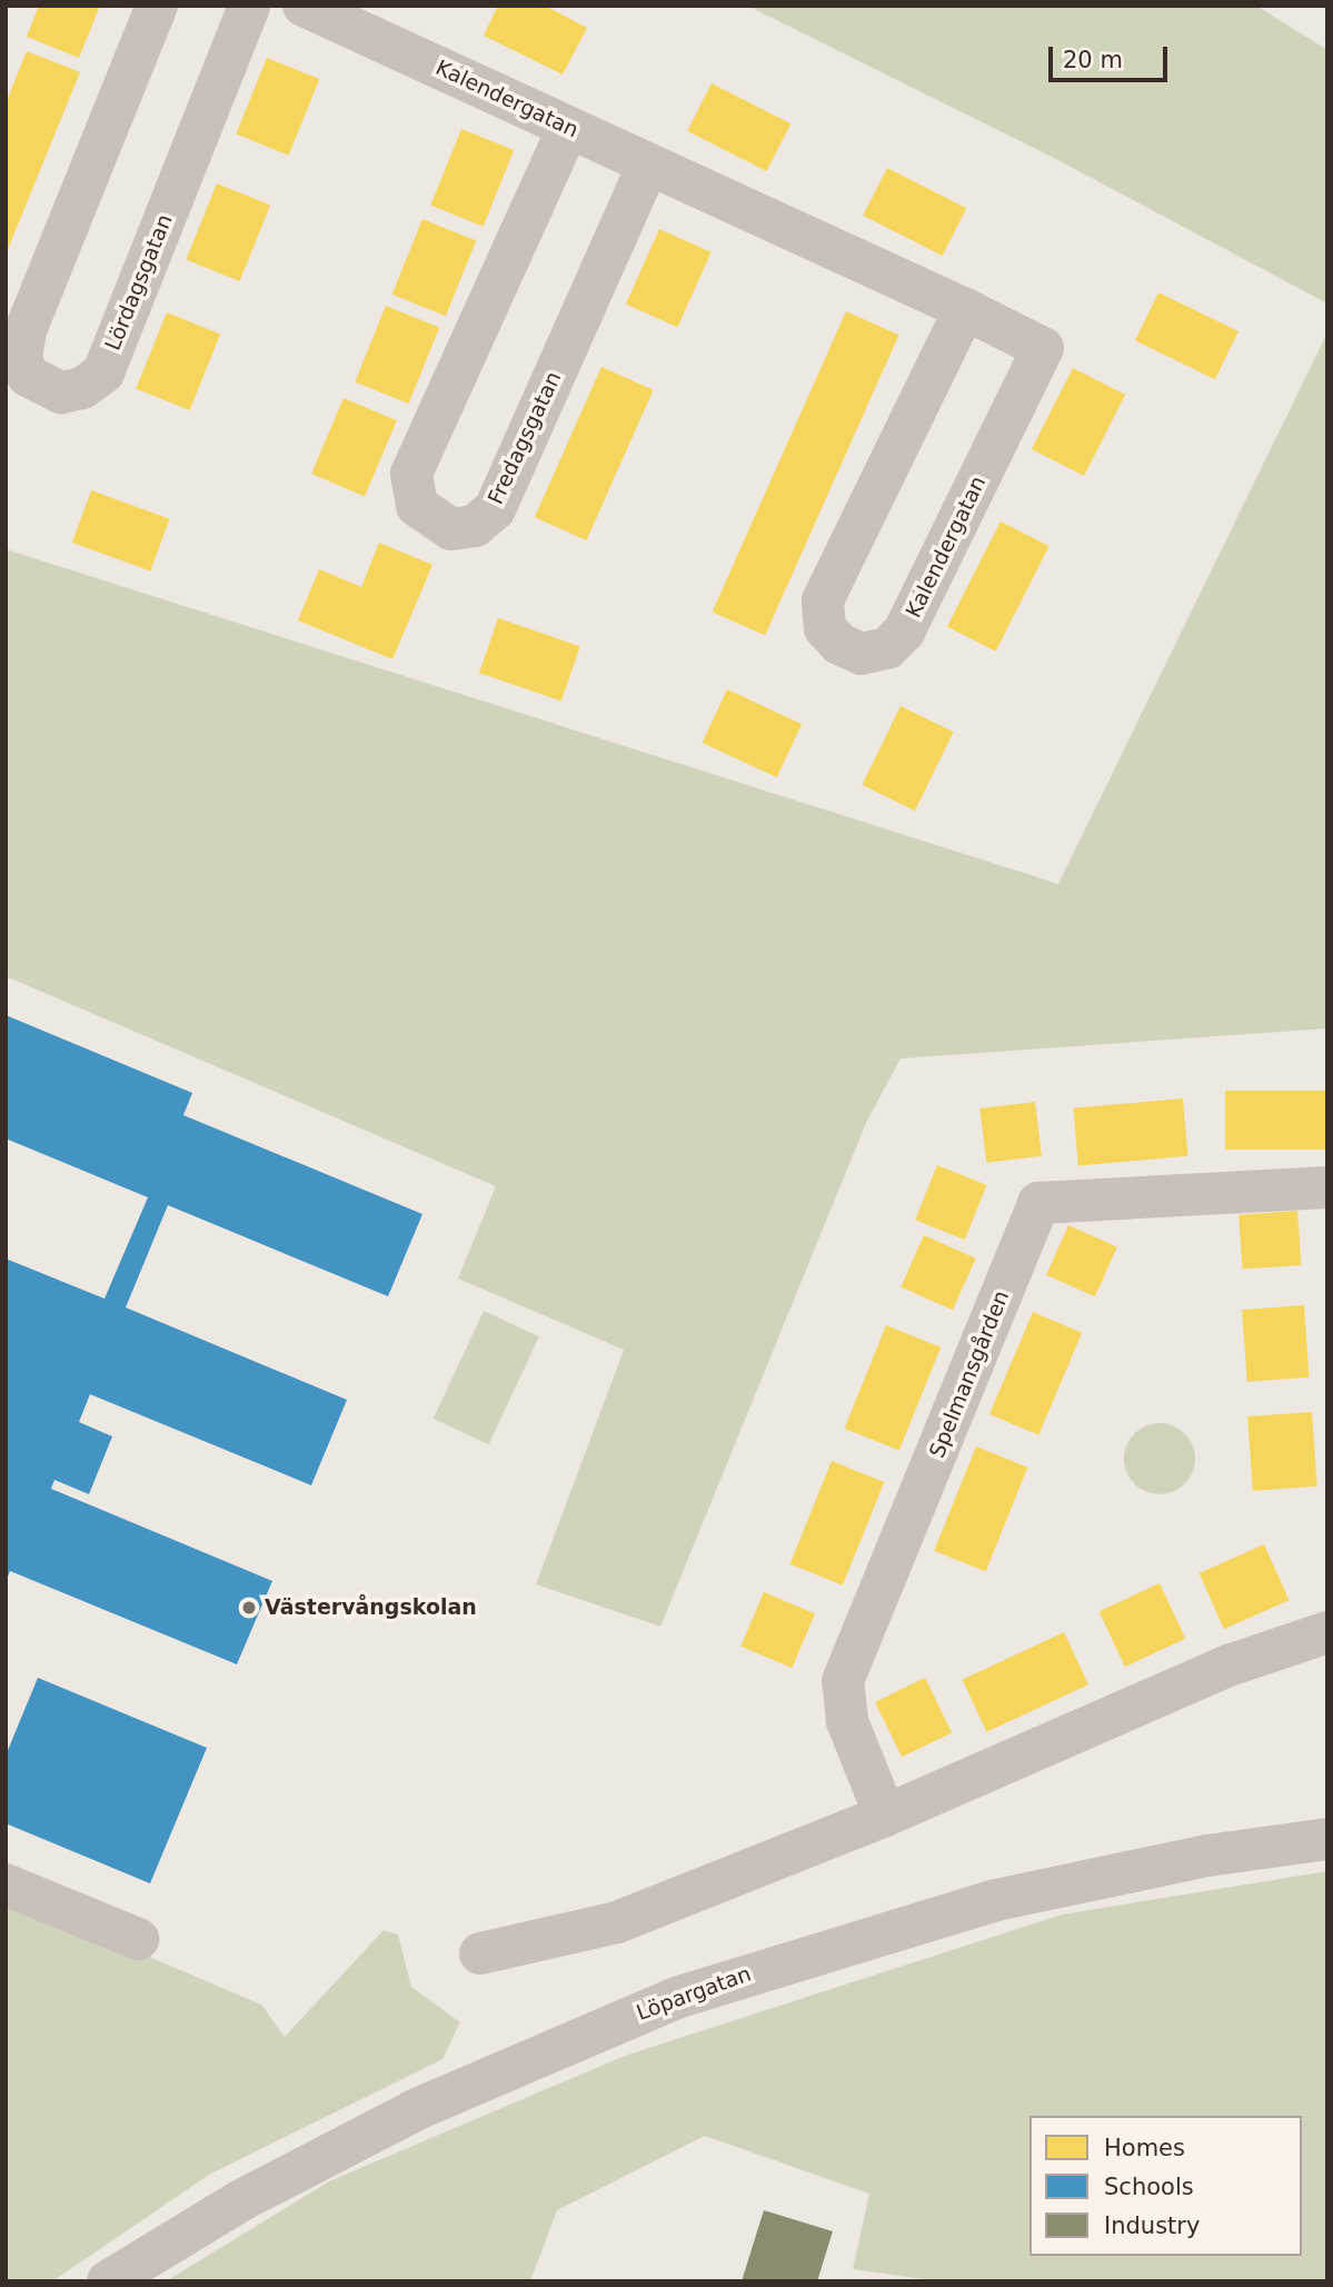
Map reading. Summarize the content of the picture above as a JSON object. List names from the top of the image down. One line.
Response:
{"streets":{"street":["Kalendergatan","Lördagsgatan","Fredagsgatan","Spelmansgården","Löpargatan"]},"crossings":[["Kalendergatan","Fredagsgatan"]],"places":["Västervångskolan"],"legend":["Homes","Schools","Industry"],"scale_bar":"20 m"}
